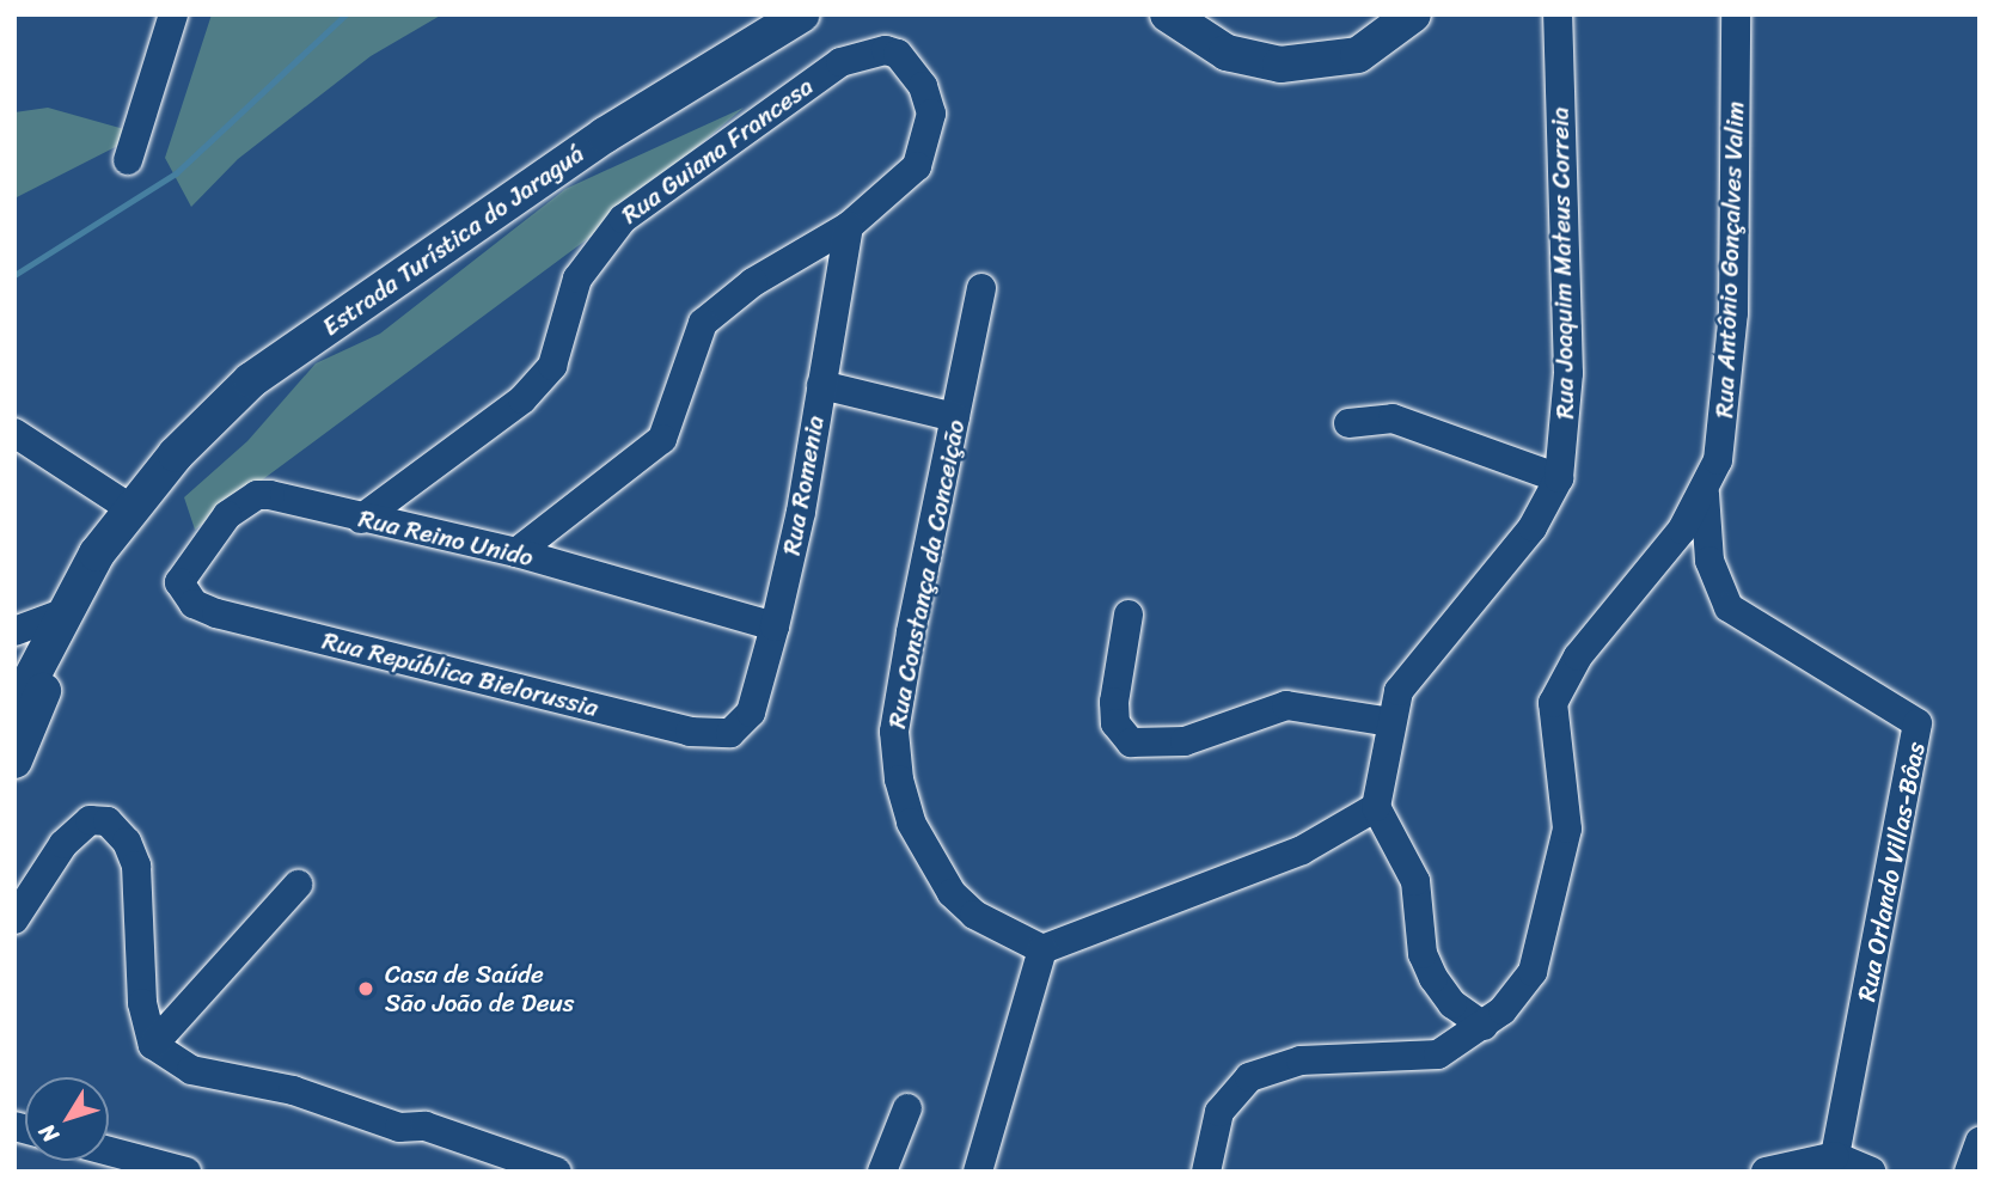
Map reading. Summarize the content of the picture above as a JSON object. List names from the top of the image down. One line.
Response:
{"streets":{"main road":["Estrada Turística do Jaraguá"],"street":["Rua Guiana Francesa","Rua Antônio Gonçalves Valim","Rua Joaquim Mateus Correia","Rua Romenia","Rua Reino Unido","Rua Constança da Conceição","Rua República Bielorussia","Rua Orlando Villas-Bôas"]},"crossings":[["Rua Guiana Francesa","Rua Romenia"],["Rua Guiana Francesa","Rua Reino Unido"],["Rua Antônio Gonçalves Valim","Rua Orlando Villas-Bôas"],["Rua Romenia","Rua Reino Unido"],["Rua Romenia","Rua República Bielorussia"],["Rua Reino Unido","Rua República Bielorussia"]],"places":["Casa de Saúde São João de Deus"],"north":"bottom left"}
